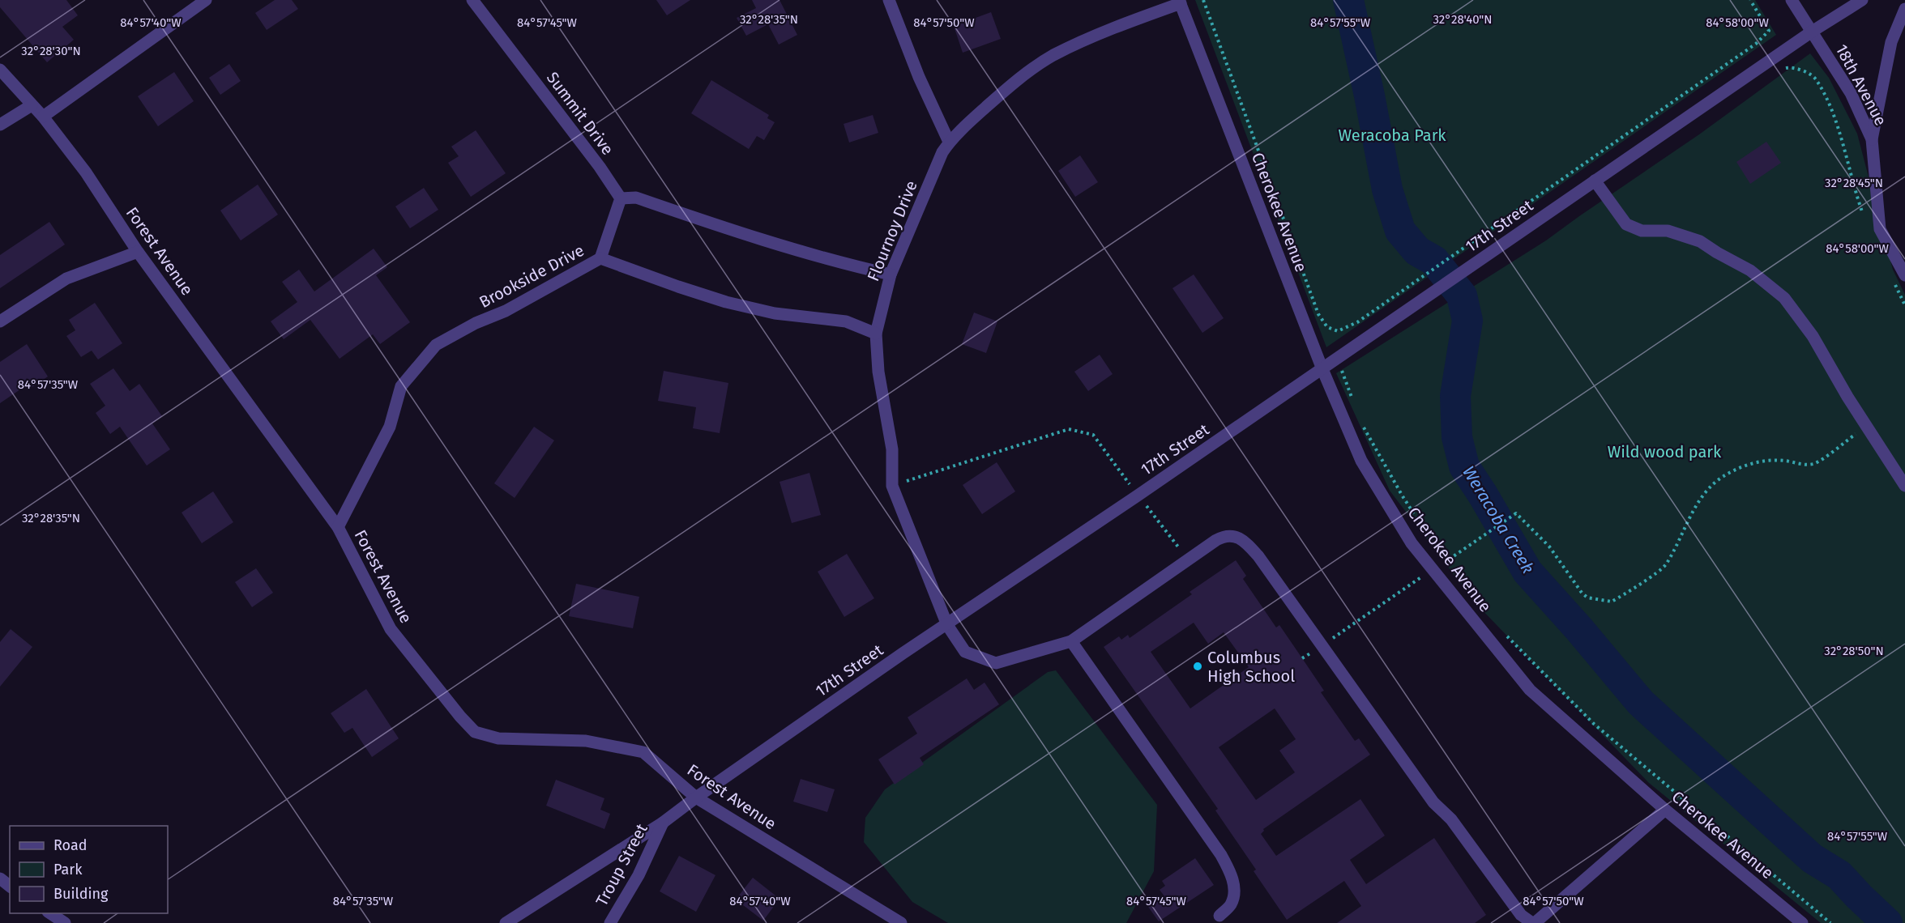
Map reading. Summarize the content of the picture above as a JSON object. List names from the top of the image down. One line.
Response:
{"streets":{"street":["18th Avenue","Summit Drive","Cherokee Avenue","17th Street","Flournoy Drive","Forest Avenue","Brookside Drive","Troup Street"]},"crossings":[["18th Avenue","17th Street"],["Cherokee Avenue","17th Street"],["Cherokee Avenue","Flournoy Drive"],["17th Street","Flournoy Drive"],["17th Street","Forest Avenue"],["17th Street","Troup Street"],["Flournoy Drive","Brookside Drive"],["Forest Avenue","Brookside Drive"]],"water":["Weracoba Creek"],"parks":["Weracoba Park","Wild wood park"],"places":["Columbus High School"],"legend":["Road","Park","Building"],"coordinates":["32°28'35\"N","32°28'40\"N","84°57'40\"W","84°57'45\"W","84°57'50\"W","84°57'55\"W","84°58'00\"W","32°28'30\"N","32°28'45\"N","84°57'35\"W","32°28'50\"N"]}
